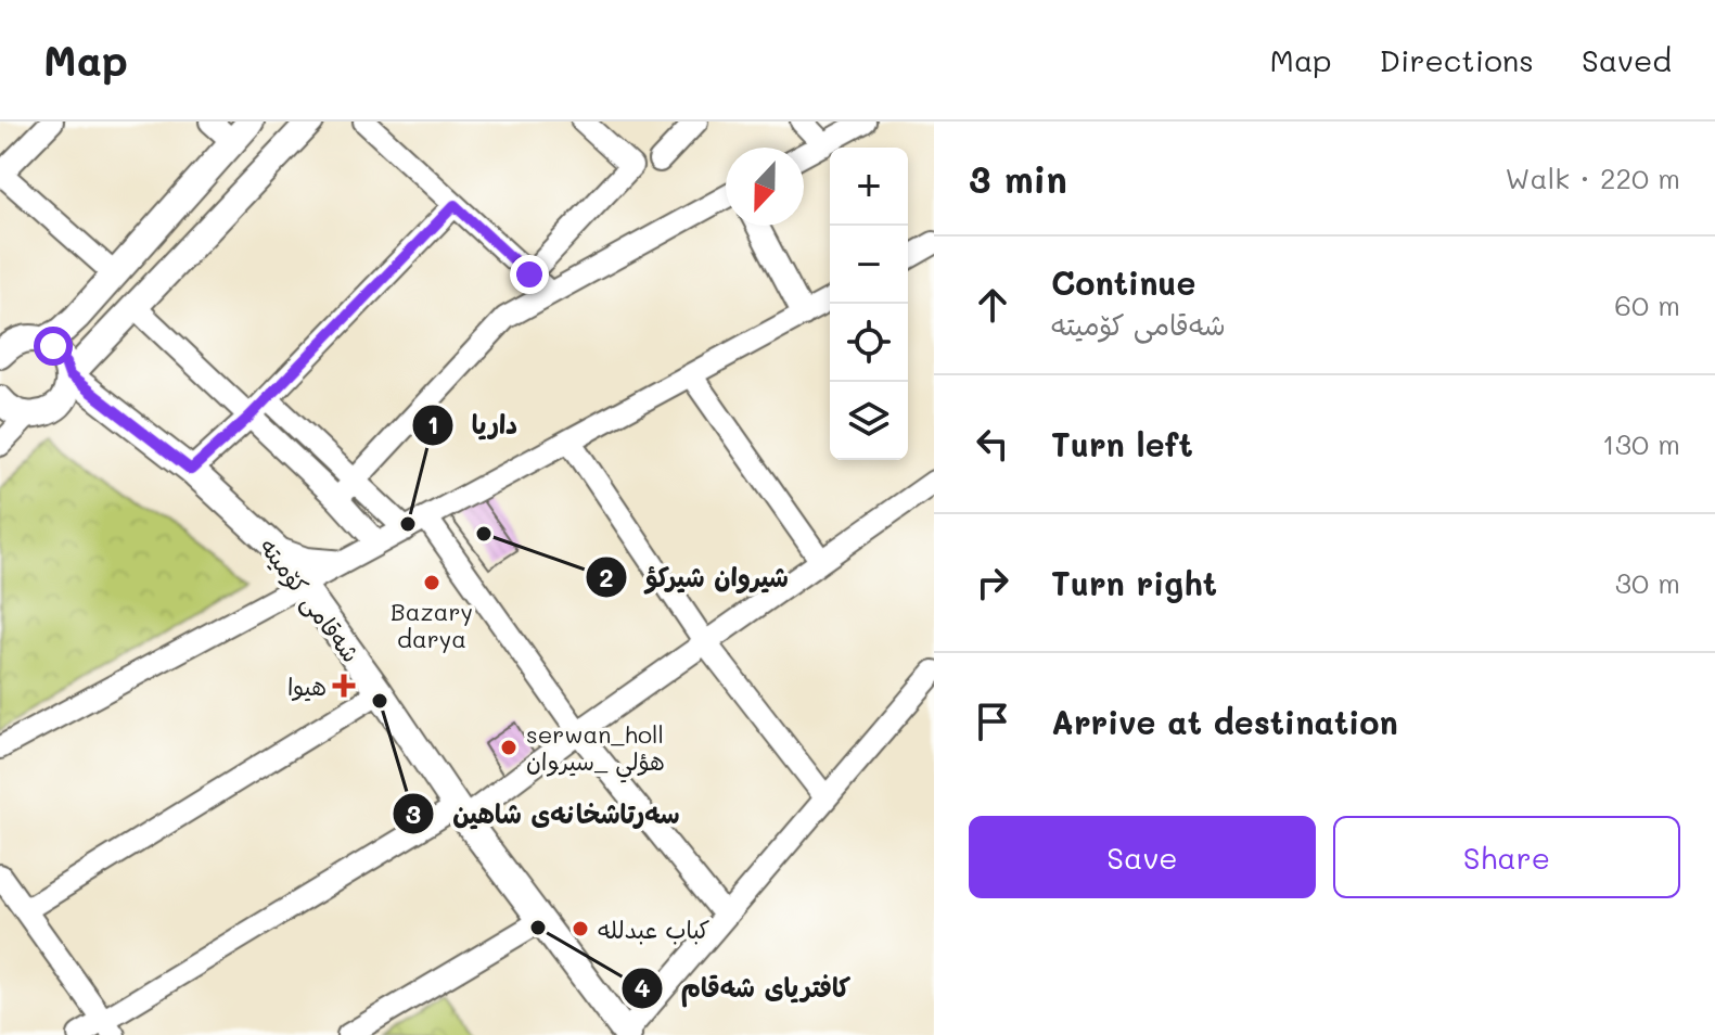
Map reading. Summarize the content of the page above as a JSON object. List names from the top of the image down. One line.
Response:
{"streets":{"main road":["شەقامی کۆمیتە"]},"places":{"other":["داريا","شيروان شيركؤ","Bazary darya","سەرتاشخانەی شاهین","serwan_holl هؤلي _سيروان","کافتریای شەقام","كباب عبدلله"],"health":["هیوا"]},"north":"bottom","page":{"header":"Map","nav":["Map","Directions","Saved"],"heading":["3 min","Walk · 220 m"],"map_buttons":["+","−"],"list":[["Continue","شەقامی کۆمیتە","60 m"],["Turn left","130 m"],["Turn right","30 m"],"Arrive at destination"],"buttons":["Save","Share"]}}
